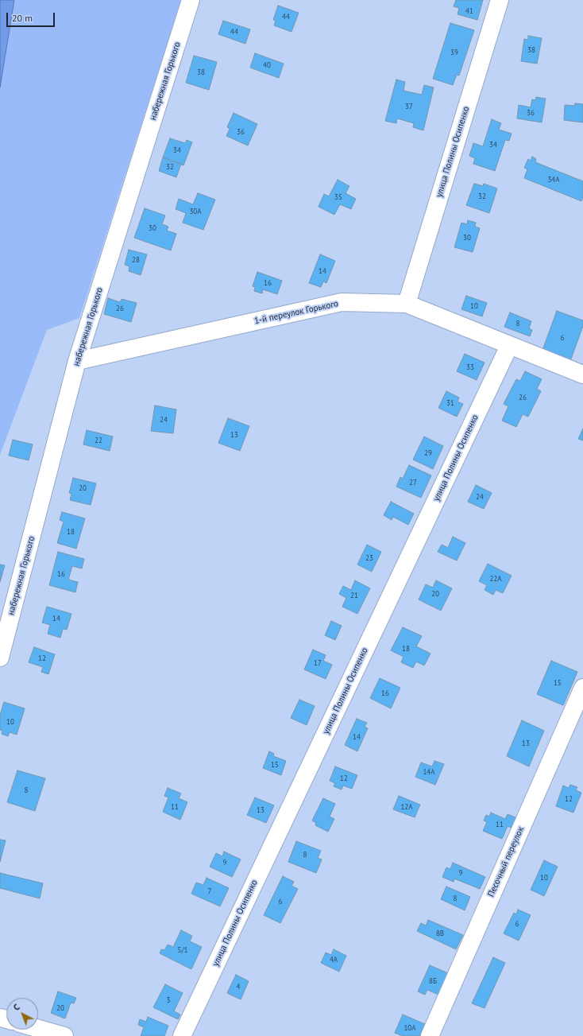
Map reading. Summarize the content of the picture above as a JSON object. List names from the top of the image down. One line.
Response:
{"streets":{"street":["набережная Горького","улица Полины Осипенко","1-й переулок Горького","Песочный переулок"]},"crossings":[["набережная Горького","1-й переулок Горького"],["улица Полины Осипенко","1-й переулок Горького"]],"house_numbers":["41","44","44","38","39","40","38","37","36","36","34","34","32","34А","32","35","30А","30","30","28","14","16","10","26","8","6","33","26","31","24","13","22","29","27","20","24","18","23","16","22А","20","21","14","18","12","17","15","16","10","14","13","15","14А","12","8","12","11","12А","13","11","8","9","9","10","7","8","6","6","8В","5/1","4А","8Б","4","3","20","10А"],"scale_bar":"20 m","north":"top left"}
